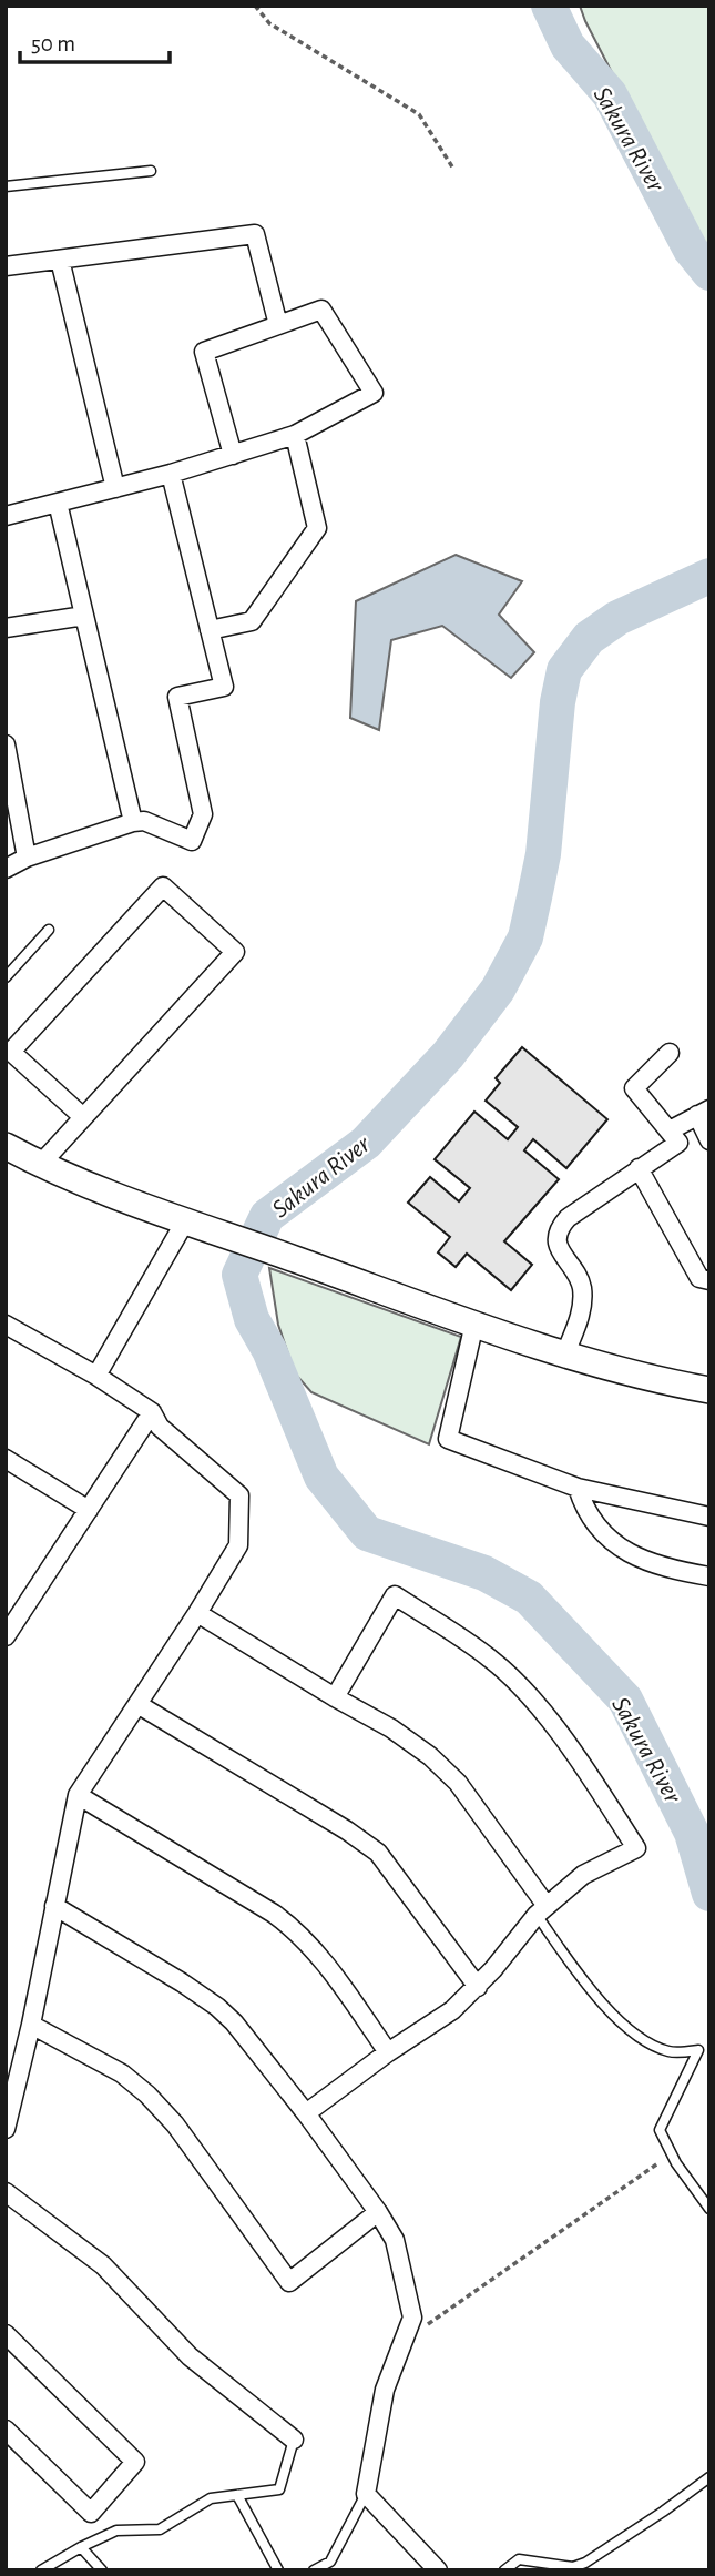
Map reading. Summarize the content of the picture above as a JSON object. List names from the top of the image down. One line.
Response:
{"water":["Sakura River"],"scale_bar":"50 m"}
